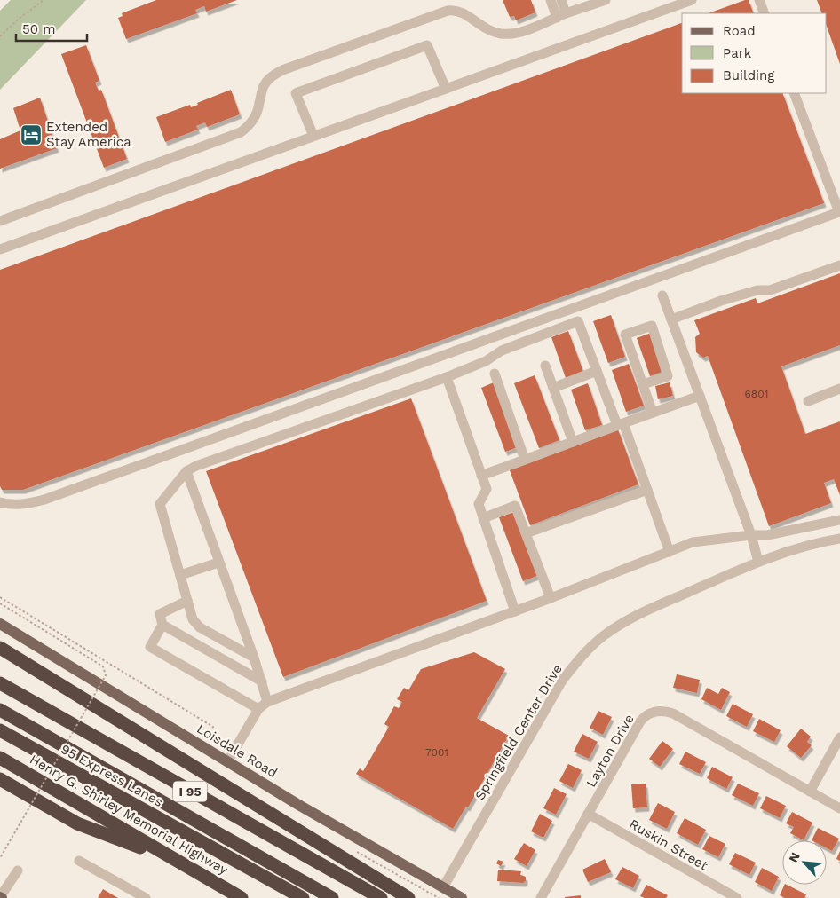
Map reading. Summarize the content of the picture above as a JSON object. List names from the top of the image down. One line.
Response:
{"streets":{"highway":["95 Express Lanes","I 95","Henry G. Shirley Memorial Highway"],"main road":["Loisdale Road"],"street":["Springfield Center Drive","Layton Drive","Ruskin Street"]},"crossings":[["Springfield Center Drive","Loisdale Road"],["Layton Drive","Ruskin Street"]],"places":{"hotel":["Extended Stay America"]},"house_numbers":["6801","7001"],"legend":["Road","Park","Building"],"scale_bar":"50 m","north":"top left"}
